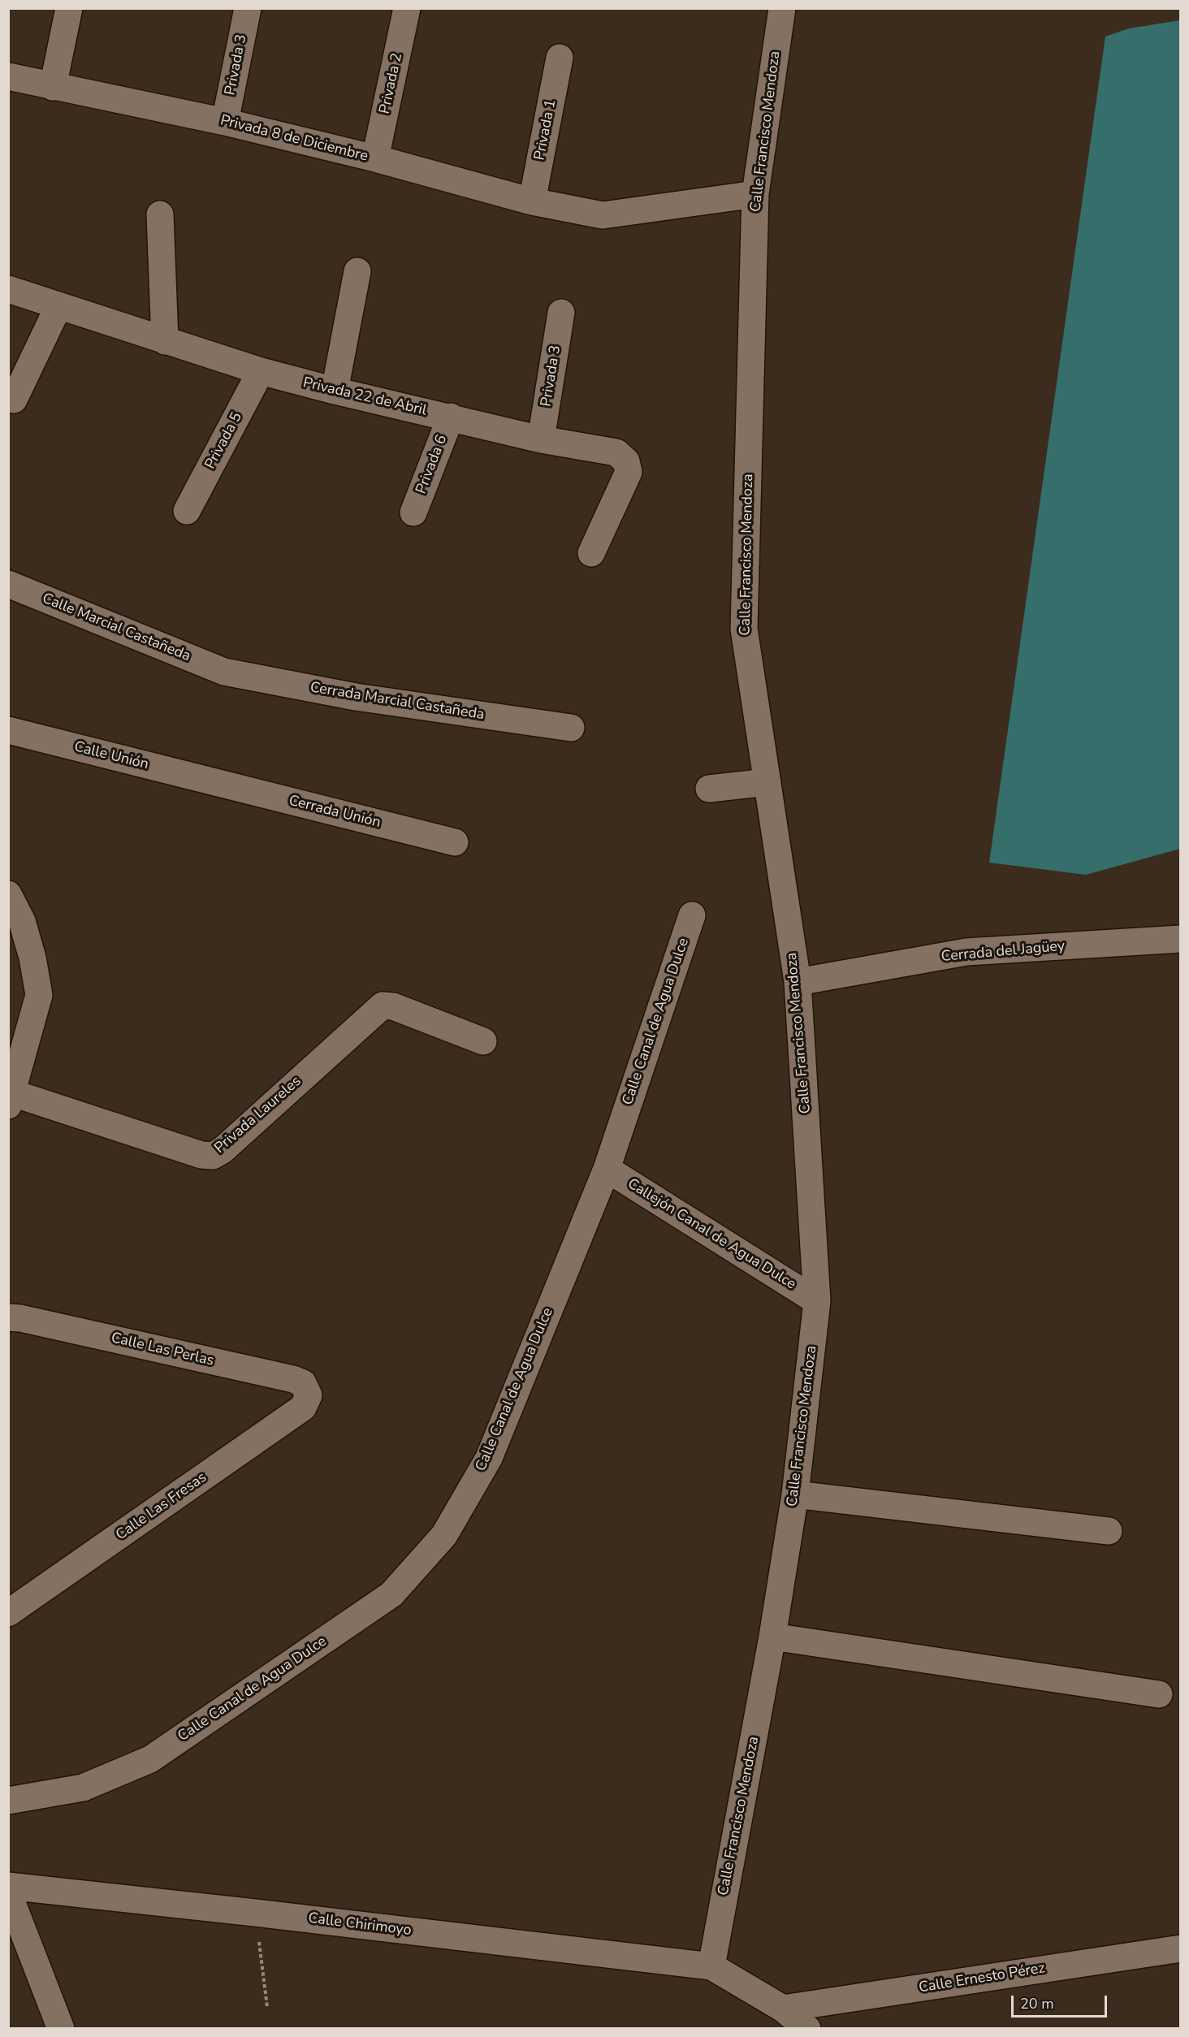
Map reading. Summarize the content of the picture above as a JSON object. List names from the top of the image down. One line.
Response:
{"streets":{"street":["Privada 3","Privada 2","Privada 1","Calle Francisco Mendoza","Privada 8 de Diciembre","Privada 22 de Abril","Privada 5","Privada 6","Calle Marcial Castañeda","Cerrada Marcial Castañeda","Calle Unión","Cerrada Unión","Cerrada del Jagüey","Calle Canal de Agua Dulce","Privada Laureles","Callejón Canal de Agua Dulce","Calle Las Perlas","Calle Las Fresas","Calle Chirimoyo","Calle Ernesto Pérez"]},"crossings":[["Privada 3","Privada 8 de Diciembre"],["Privada 3","Privada 22 de Abril"],["Privada 2","Privada 8 de Diciembre"],["Privada 1","Privada 8 de Diciembre"],["Calle Francisco Mendoza","Privada 8 de Diciembre"],["Calle Francisco Mendoza","Cerrada del Jagüey"],["Calle Francisco Mendoza","Callejón Canal de Agua Dulce"],["Calle Francisco Mendoza","Calle Chirimoyo"],["Privada 22 de Abril","Privada 5"],["Privada 22 de Abril","Privada 6"],["Calle Marcial Castañeda","Cerrada Marcial Castañeda"],["Calle Unión","Cerrada Unión"],["Calle Canal de Agua Dulce","Callejón Canal de Agua Dulce"],["Calle Las Perlas","Calle Las Fresas"]],"scale_bar":"20 m"}
